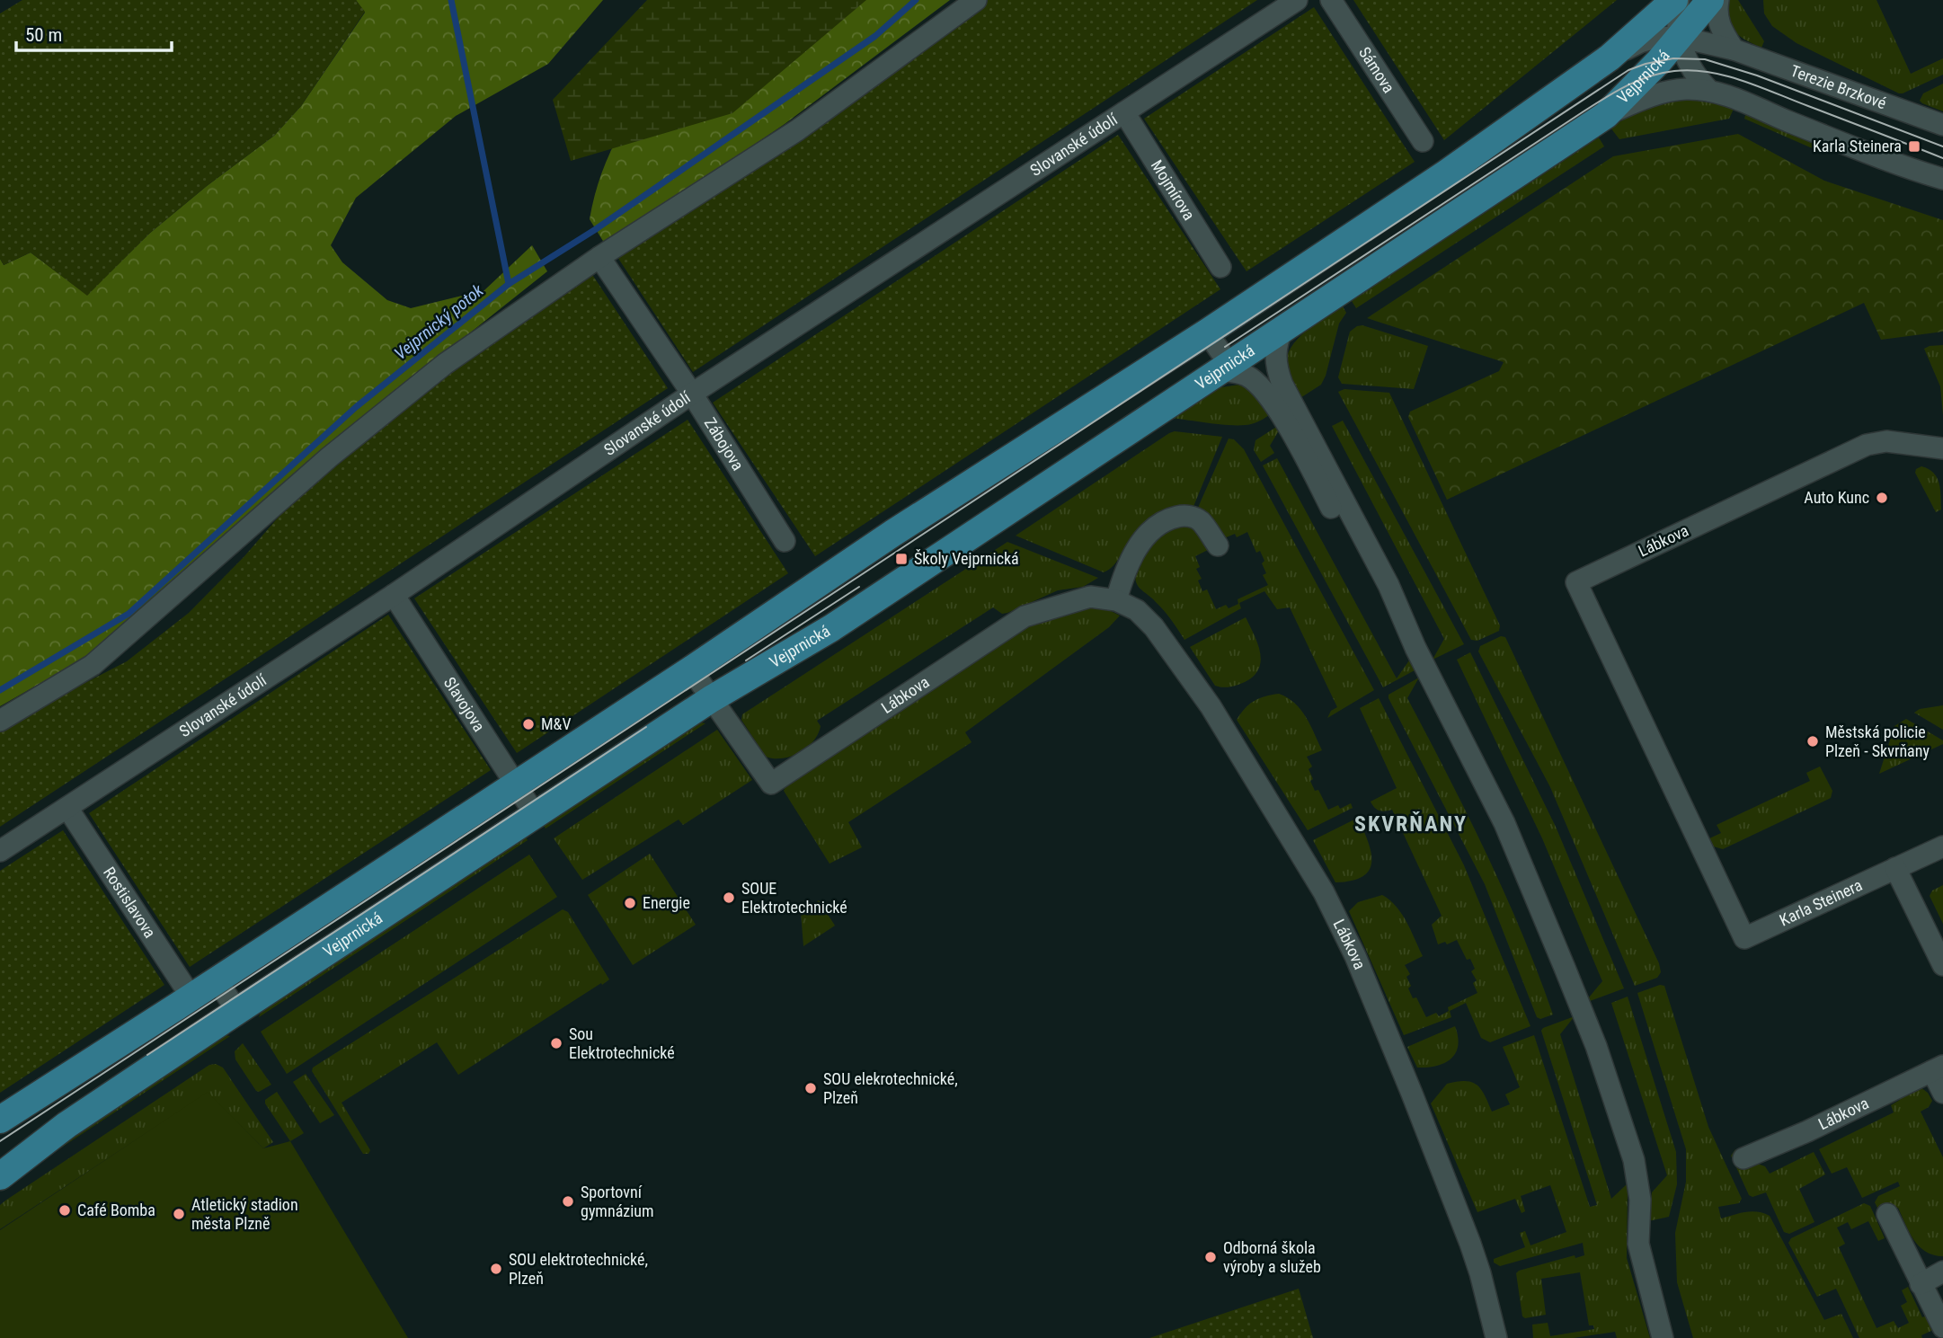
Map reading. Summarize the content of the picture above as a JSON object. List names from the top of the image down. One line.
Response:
{"streets":{"main road":["Vejprnická"],"street":["Sámova","Terezie Brzkové","Slovanské údolí","Mojmírova","Zábojova","Lábkova","Slavojova","Rostislavova","Karla Steinera"]},"crossings":[["Vejprnická","Terezie Brzkové"],["Vejprnická","Lábkova"],["Vejprnická","Slavojova"],["Slovanské údolí","Mojmírova"],["Slovanské údolí","Zábojova"],["Slovanské údolí","Slavojova"],["Slovanské údolí","Rostislavova"],["Lábkova","Karla Steinera"]],"districts":["SKVRŇANY"],"water":["Vejprnický potok"],"places":{"transit":["Karla Steinera","Školy Vejprnická"],"other":["Auto Kunc","M&V","Městská policie Plzeň - Skvrňany","SOUE Elektrotechnické","Energie","Sou Elektrotechnické","SOU elekrotechnické, Plzeň","Sportovní gymnázium","Café Bomba","Atletický stadion města Plzně","Odborná škola výroby a služeb","SOU elektrotechnické, Plzeň"]},"scale_bar":"50 m"}
